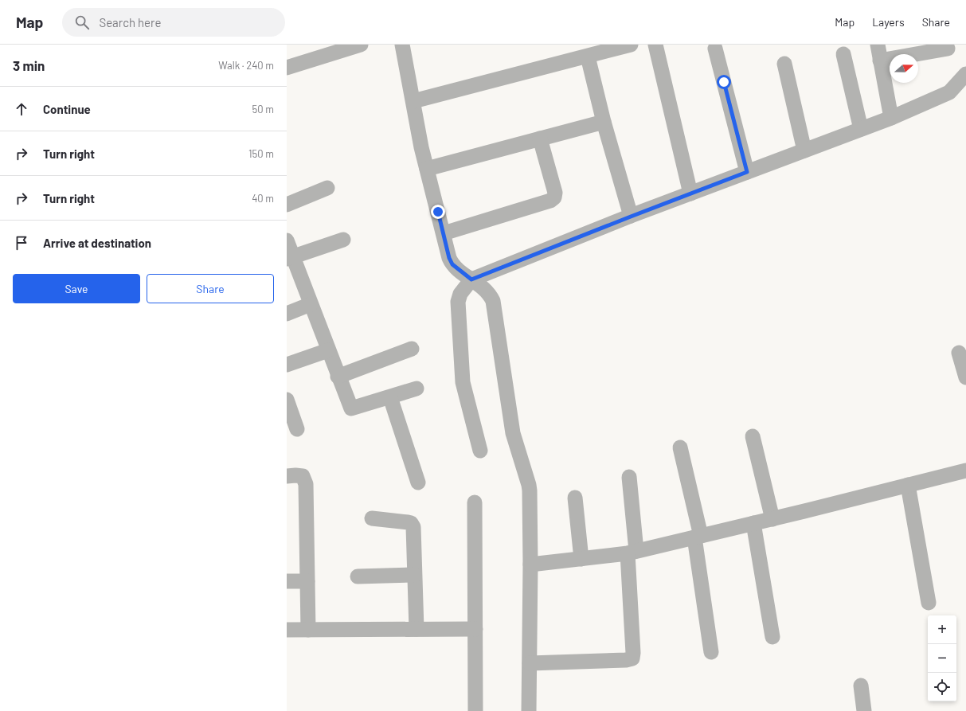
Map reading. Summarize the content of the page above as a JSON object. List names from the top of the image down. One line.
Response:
{"north":"right","page":{"header":"Map","search":"Search here","nav":["Map","Layers","Share"],"heading":["3 min","Walk · 240 m"],"list":[["Continue","50 m"],["Turn right","150 m"],["Turn right","40 m"],"Arrive at destination"],"buttons":["Save","Share"],"map_buttons":["+","−"]}}
